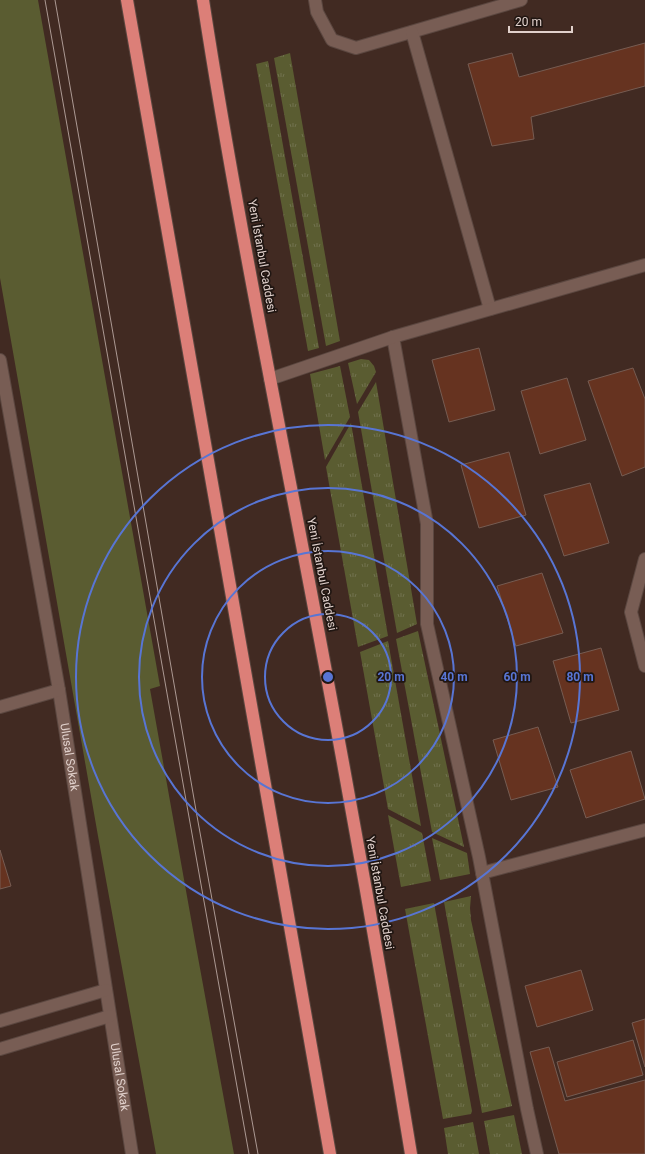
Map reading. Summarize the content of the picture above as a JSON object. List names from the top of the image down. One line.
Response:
{"streets":{"highway":["Yeni İstanbul Caddesi"],"street":["Ulusal Sokak"]},"scale_bar":"20 m","rings":["20 m","40 m","60 m","80 m"]}
